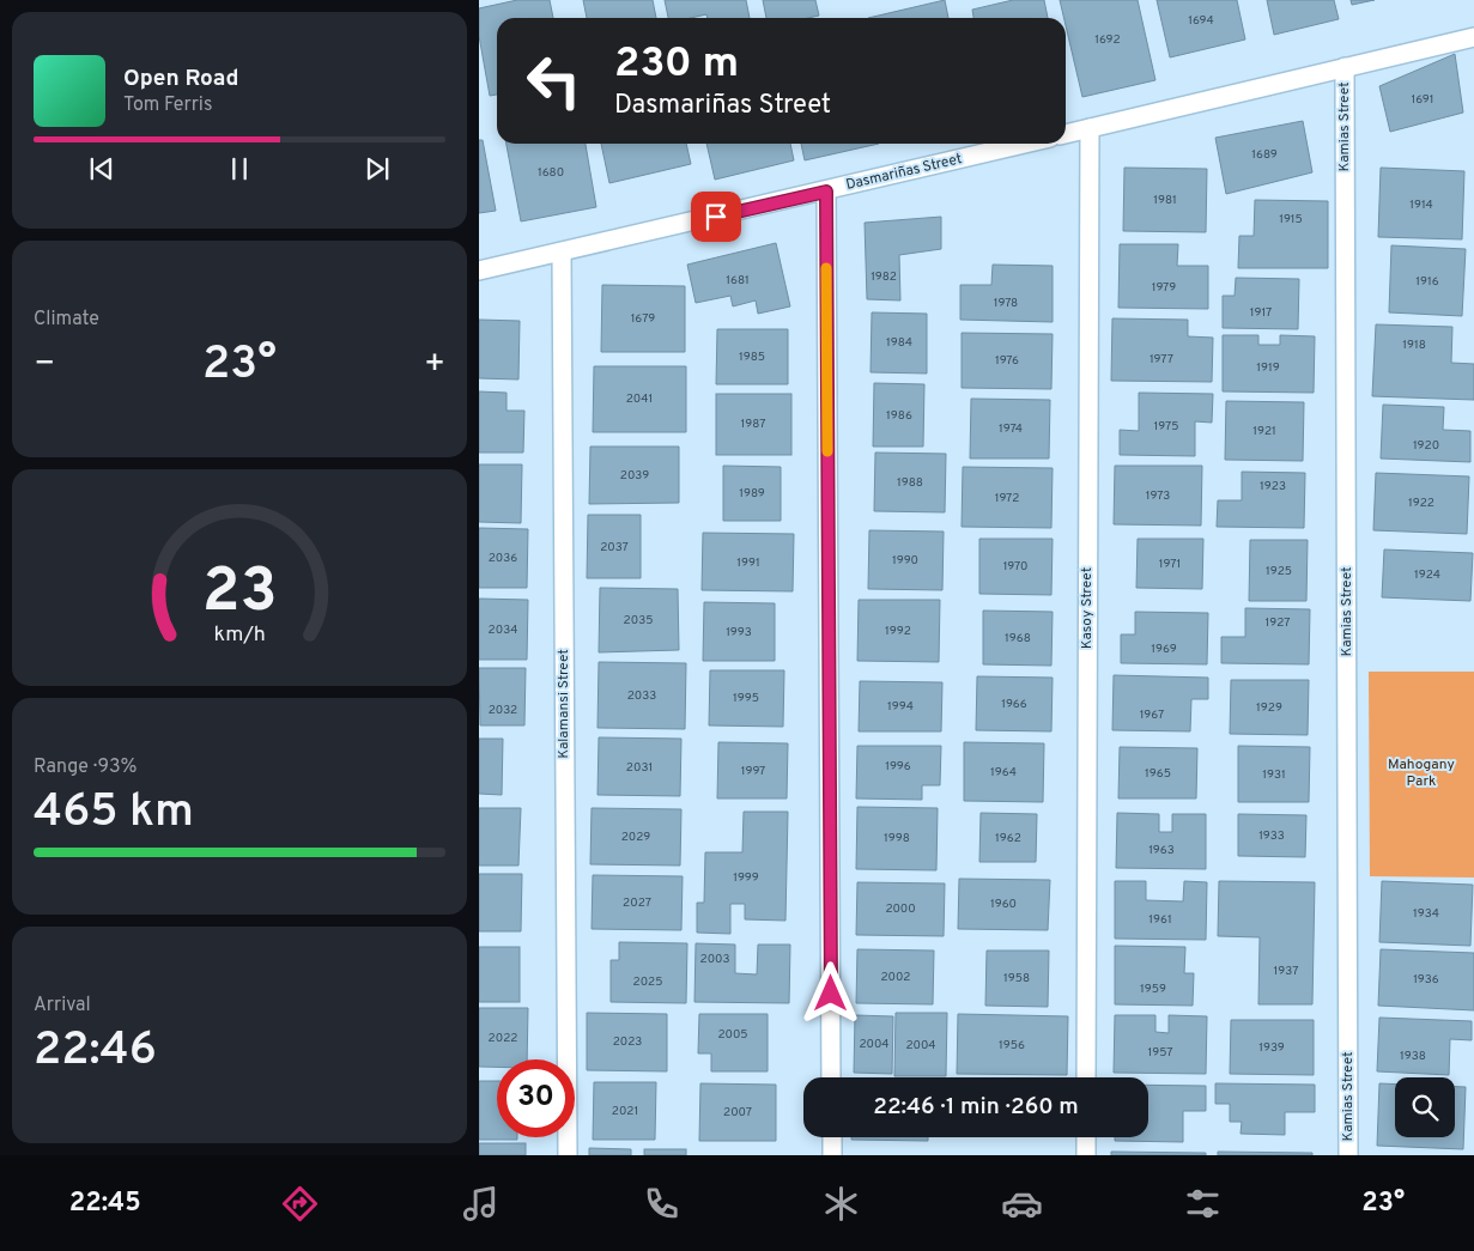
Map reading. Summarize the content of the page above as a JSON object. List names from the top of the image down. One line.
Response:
{"streets":{"street":["Kamias Street","Dasmariñas Street","Kasoy Street","Kalamansi Street"]},"crossings":[["Dasmariñas Street","Kalamansi Street"]],"parks":["Mahogany Park"],"house_numbers":["1694","1692","1691","1689","1680","1981","1914","1915","1982","1681","1916","1979","1978","1917","1679","1984","1918","1985","1977","1976","1919","2041","1986","1987","1975","1974","1921","1920","2039","1988","1923","1989","1973","1972","1922","2037","2036","1990","1991","1971","1970","1925","1924","2035","1927","2034","1992","1993","1968","1969","2033","1995","1966","1994","1929","2032","1967","1996","2031","1997","1964","1965","1931","1933","2029","1998","1962","1963","1999","2027","1960","2000","1934","1961","2003","1937","2002","1958","1936","2025","1959","2005","2022","2023","2004","2004","1956","1939","1957","1938","2021","2007"],"page":{"turn":["230 m","Dasmariñas Street"],"song":["Open Road","Tom Ferris"],"tile":["Climate",["Range · 93%","465 km"],["Arrival","22:46"]],"heat":["−","23°","+"],"limit":"30","trip":"22:46 · 1 min · 260 m","tabs":["22:45","23°"],"gauge":["23","km/h"]}}
